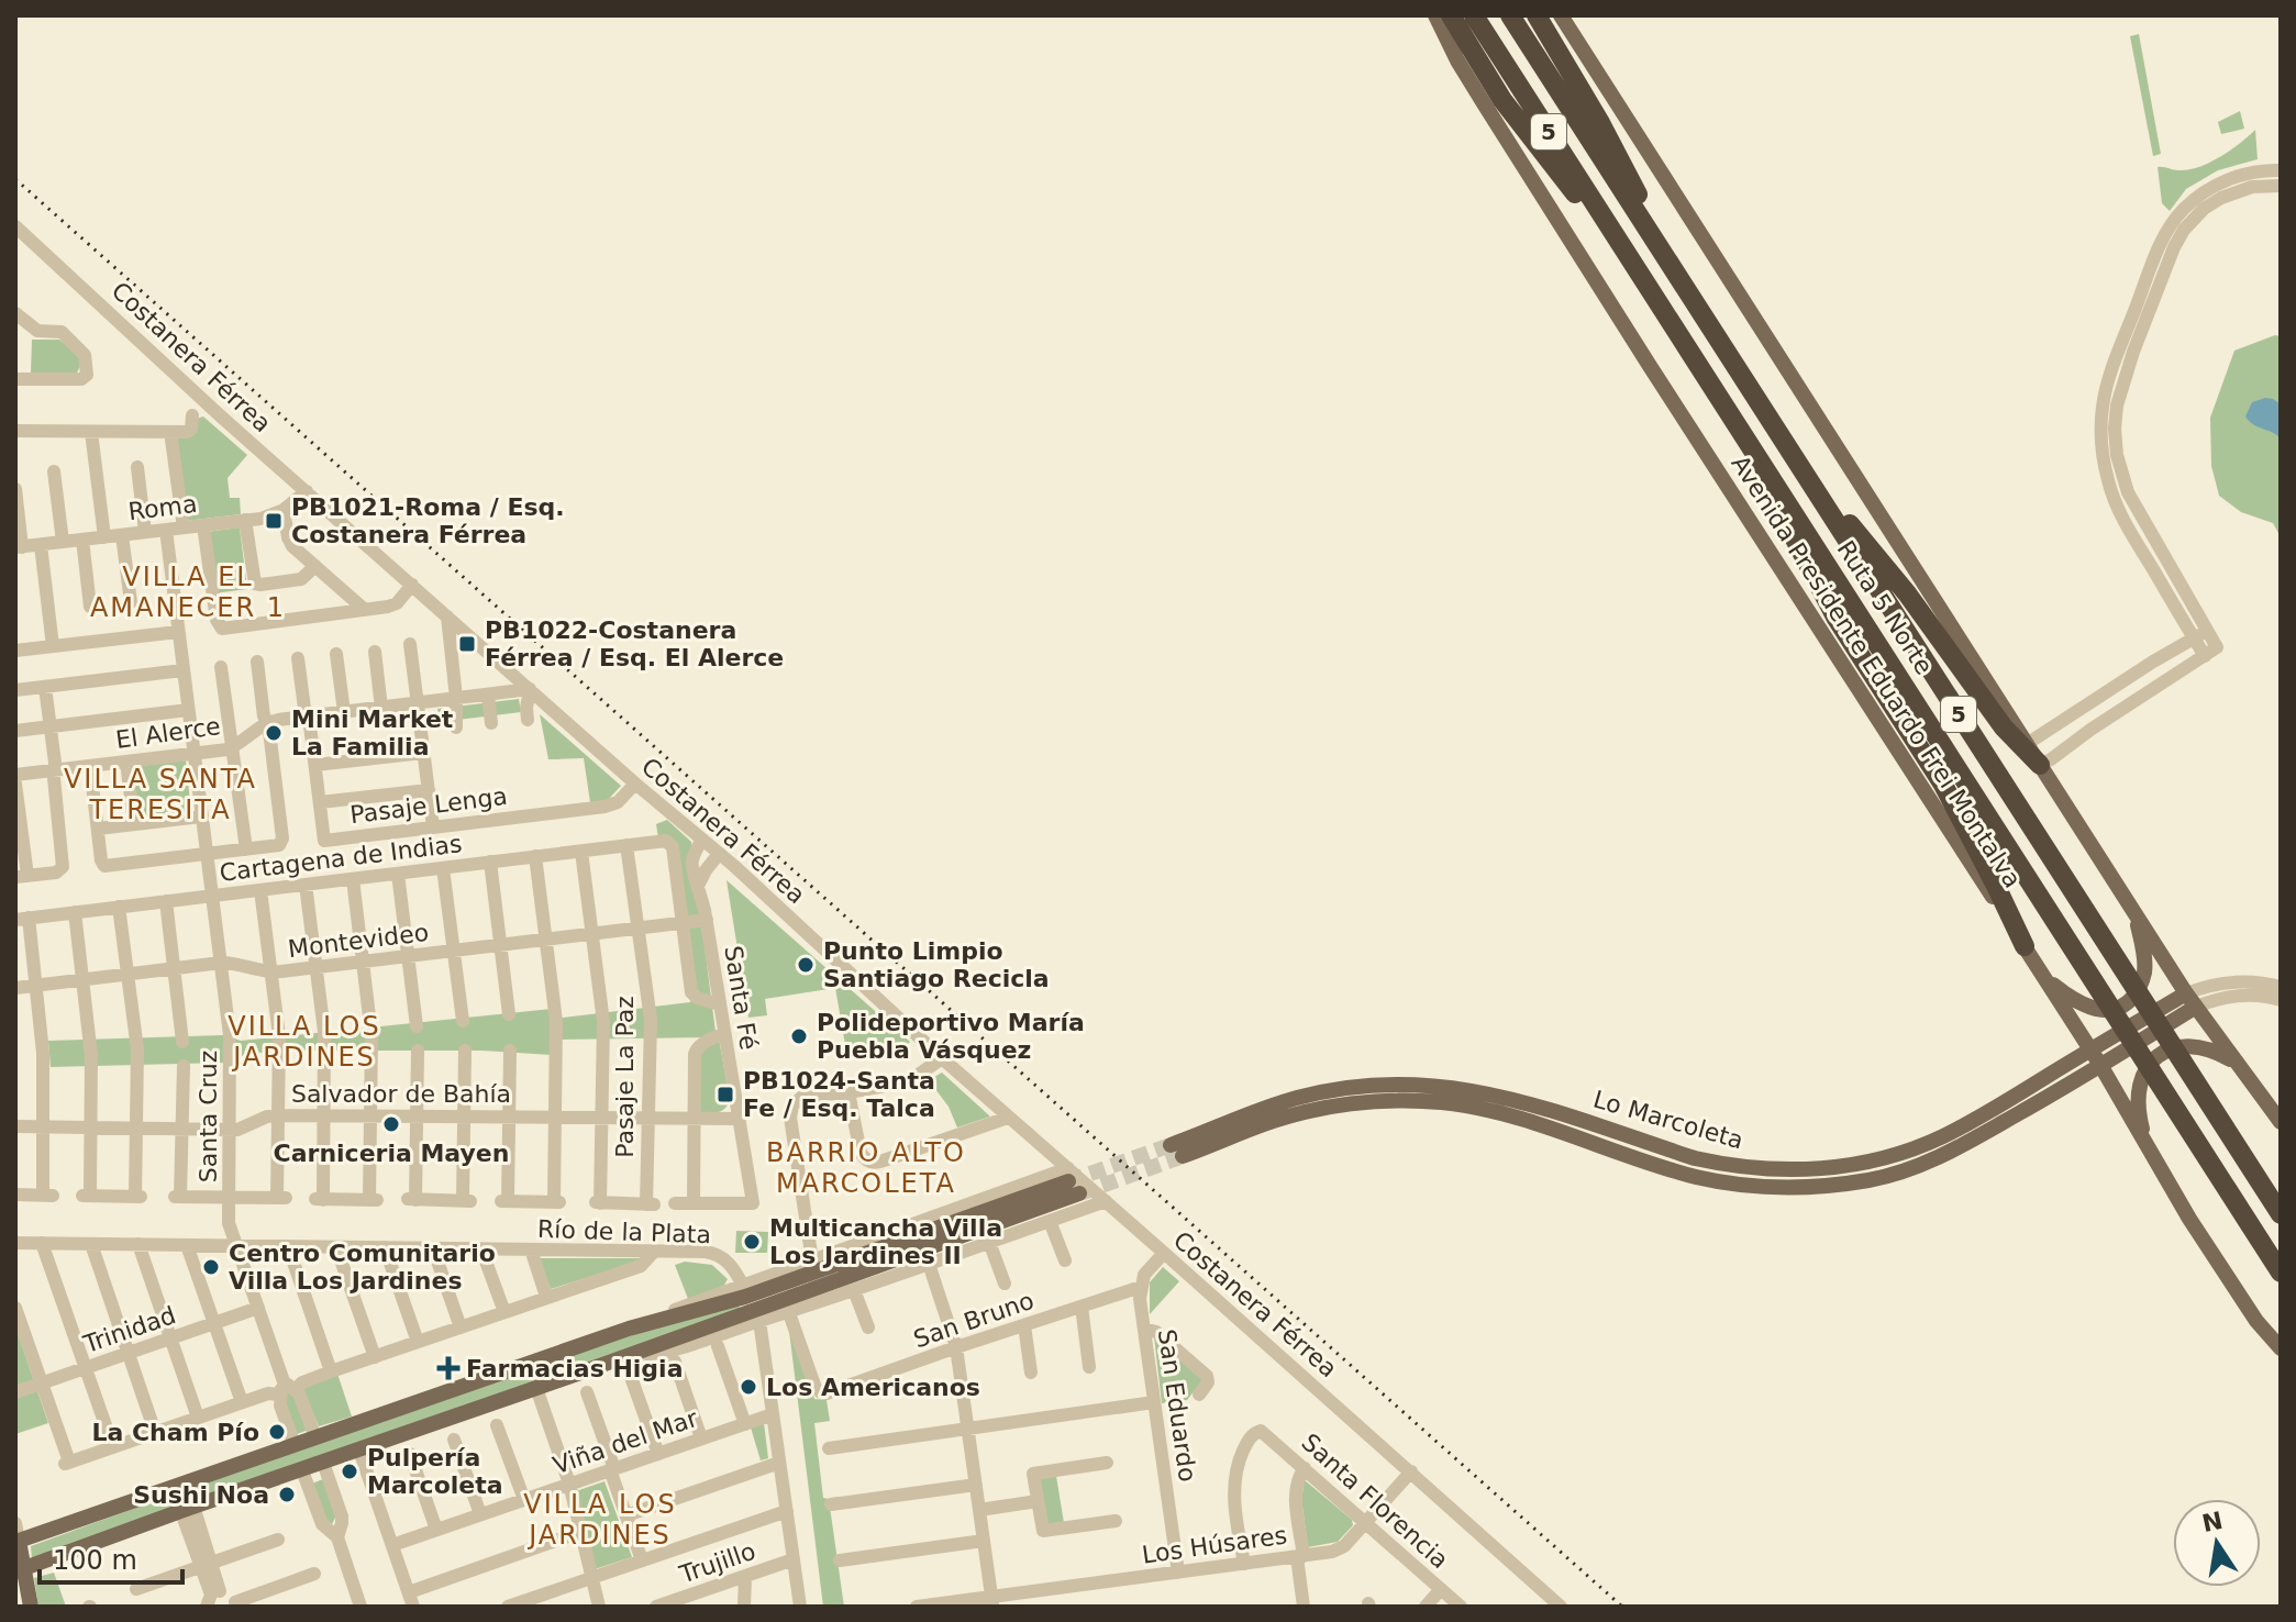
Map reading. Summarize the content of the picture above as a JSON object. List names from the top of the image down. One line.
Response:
{"streets":{"highway":["5","Ruta 5 Norte"],"main road":["Avenida Presidente Eduardo Frei Montalva","Lo Marcoleta"],"street":["Costanera Férrea","Roma","El Alerce","Pasaje Lenga","Cartagena de Indias","Montevideo","Santa Fé","Pasaje La Paz","Salvador de Bahía","Santa Cruz","Río de la Plata","San Bruno","Trinidad","San Eduardo","Viña del Mar","Santa Florencia","Los Húsares","Trujillo"]},"crossings":[["Costanera Férrea","Roma"],["Costanera Férrea","El Alerce"],["Costanera Férrea","Pasaje Lenga"],["Costanera Férrea","Santa Fé"],["Costanera Férrea","Los Húsares"],["Roma","Santa Cruz"],["Avenida Presidente Eduardo Frei Montalva","Lo Marcoleta"],["El Alerce","Santa Cruz"],["Cartagena de Indias","Montevideo"],["Cartagena de Indias","Pasaje La Paz"],["Cartagena de Indias","Santa Cruz"],["Montevideo","Santa Fé"],["Montevideo","Pasaje La Paz"],["Montevideo","Santa Cruz"],["Santa Fé","Salvador de Bahía"],["Pasaje La Paz","Salvador de Bahía"],["Salvador de Bahía","Santa Cruz"],["Santa Cruz","Río de la Plata"],["Santa Cruz","Trinidad"],["San Bruno","San Eduardo"],["San Eduardo","Los Húsares"],["Santa Florencia","Los Húsares"]],"districts":["VILLA EL AMANECER 1","VILLA SANTA TERESITA","VILLA LOS JARDINES","BARRIO ALTO MARCOLETA","VILLA LOS JARDINES"],"places":{"transit":["PB1021-Roma / Esq. Costanera Férrea","PB1022-Costanera Férrea / Esq. El Alerce","PB1024-Santa Fe / Esq. Talca"],"other":["Mini Market La Familia","Punto Limpio Santiago Recicla","Polideportivo María Puebla Vásquez","Carniceria Mayen","Multicancha Villa Los Jardines II","Centro Comunitario Villa Los Jardines","Los Americanos","La Cham Pío","Pulpería Marcoleta","Sushi Noa"],"health":["Farmacias Higia"]},"scale_bar":"100 m","north":"top"}
